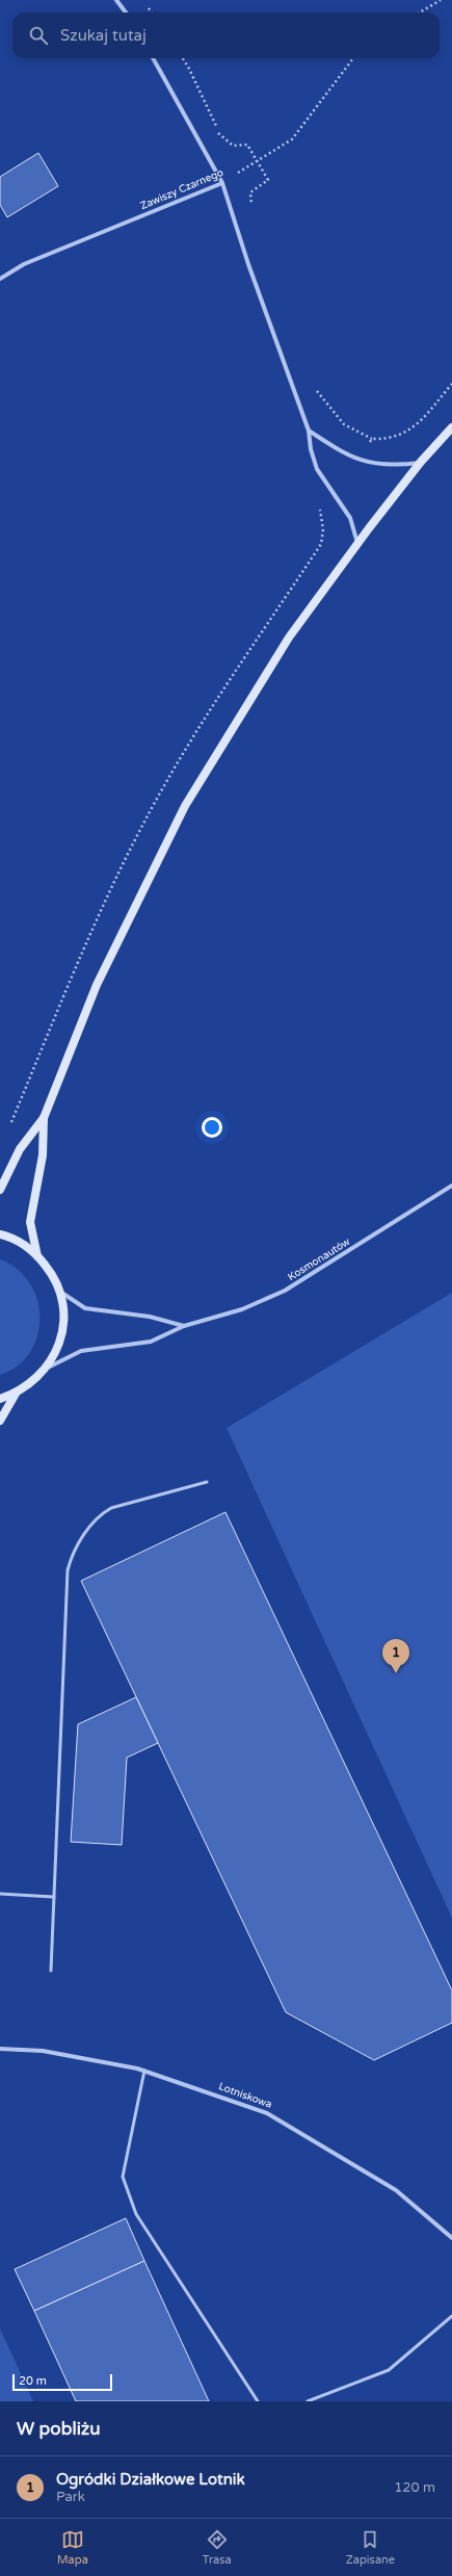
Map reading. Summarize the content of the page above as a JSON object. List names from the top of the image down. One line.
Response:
{"streets":{"street":["Zawiszy Czarnego","Kosmonautów","Lotniskowa"]},"scale_bar":"20 m","page":{"search":"Szukaj tutaj","pins":"1","scale":"20 m","heading":"W pobliżu","list":[{"mark":"1","name":"Ogródki Działkowe Lotnik","note":"Park","value":"120 m"}],"nav":["Mapa","Trasa","Zapisane"]}}
